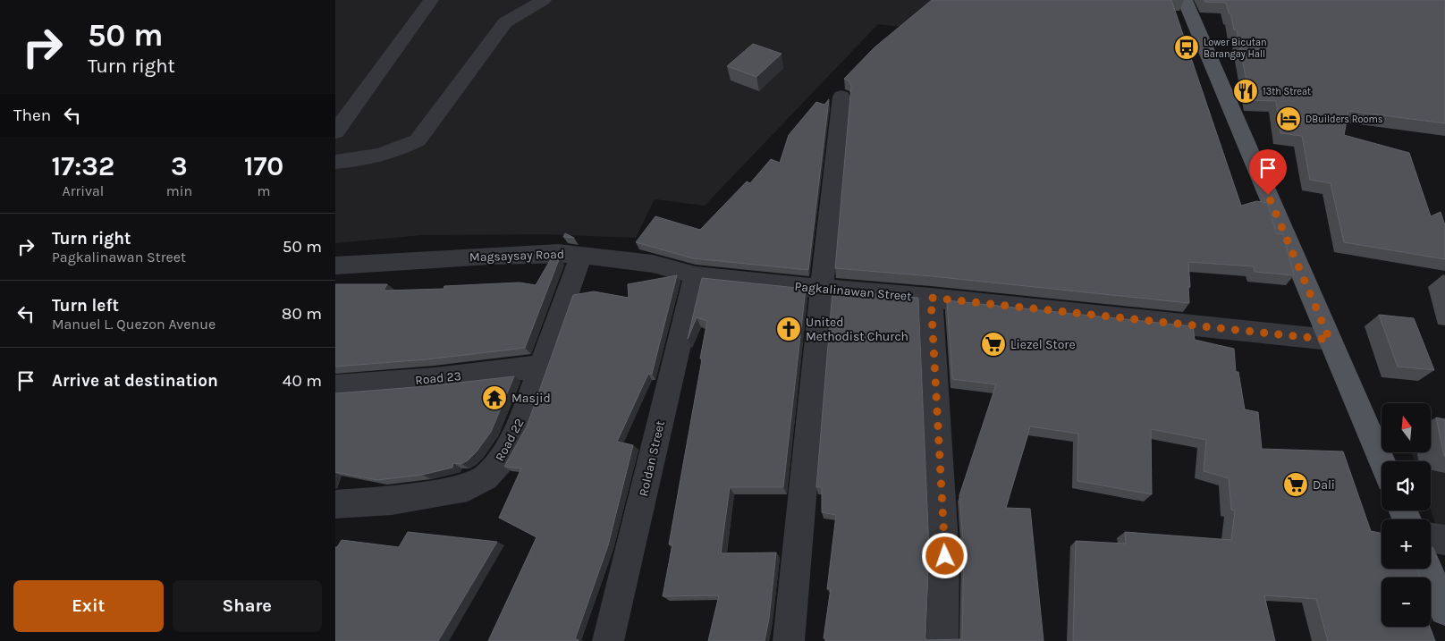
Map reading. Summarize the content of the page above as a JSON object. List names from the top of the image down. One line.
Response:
{"streets":{"street":["Magsaysay Road","Pagkalinawan Street","Road 23","Road 22","Roldan Street"]},"crossings":[["Magsaysay Road","Pagkalinawan Street"],["Magsaysay Road","Road 22"],["Magsaysay Road","Roldan Street"],["Pagkalinawan Street","Roldan Street"],["Road 23","Road 22"]],"places":{"bus stop":["Lower Bicutan Barangay Hall"],"restaurant":["13th Streat"],"hotel":["DBuilders Rooms"],"church":["United Methodist Church"],"supermarket":["Liezel Store","Dali"],"temple":["Masjid"]},"north":"top","page":{"turn":["50 m","Turn right"],"then":"Then","eta":["17:32","Arrival","3","min","170","m"],"list":[{"name":"Turn right","note":"Pagkalinawan Street","value":"50 m"},{"name":"Turn left","note":"Manuel L. Quezon Avenue","value":"80 m"},{"name":"Arrive at destination","value":"40 m"}],"map_buttons":["+","−"],"buttons":["Exit","Share"]}}
